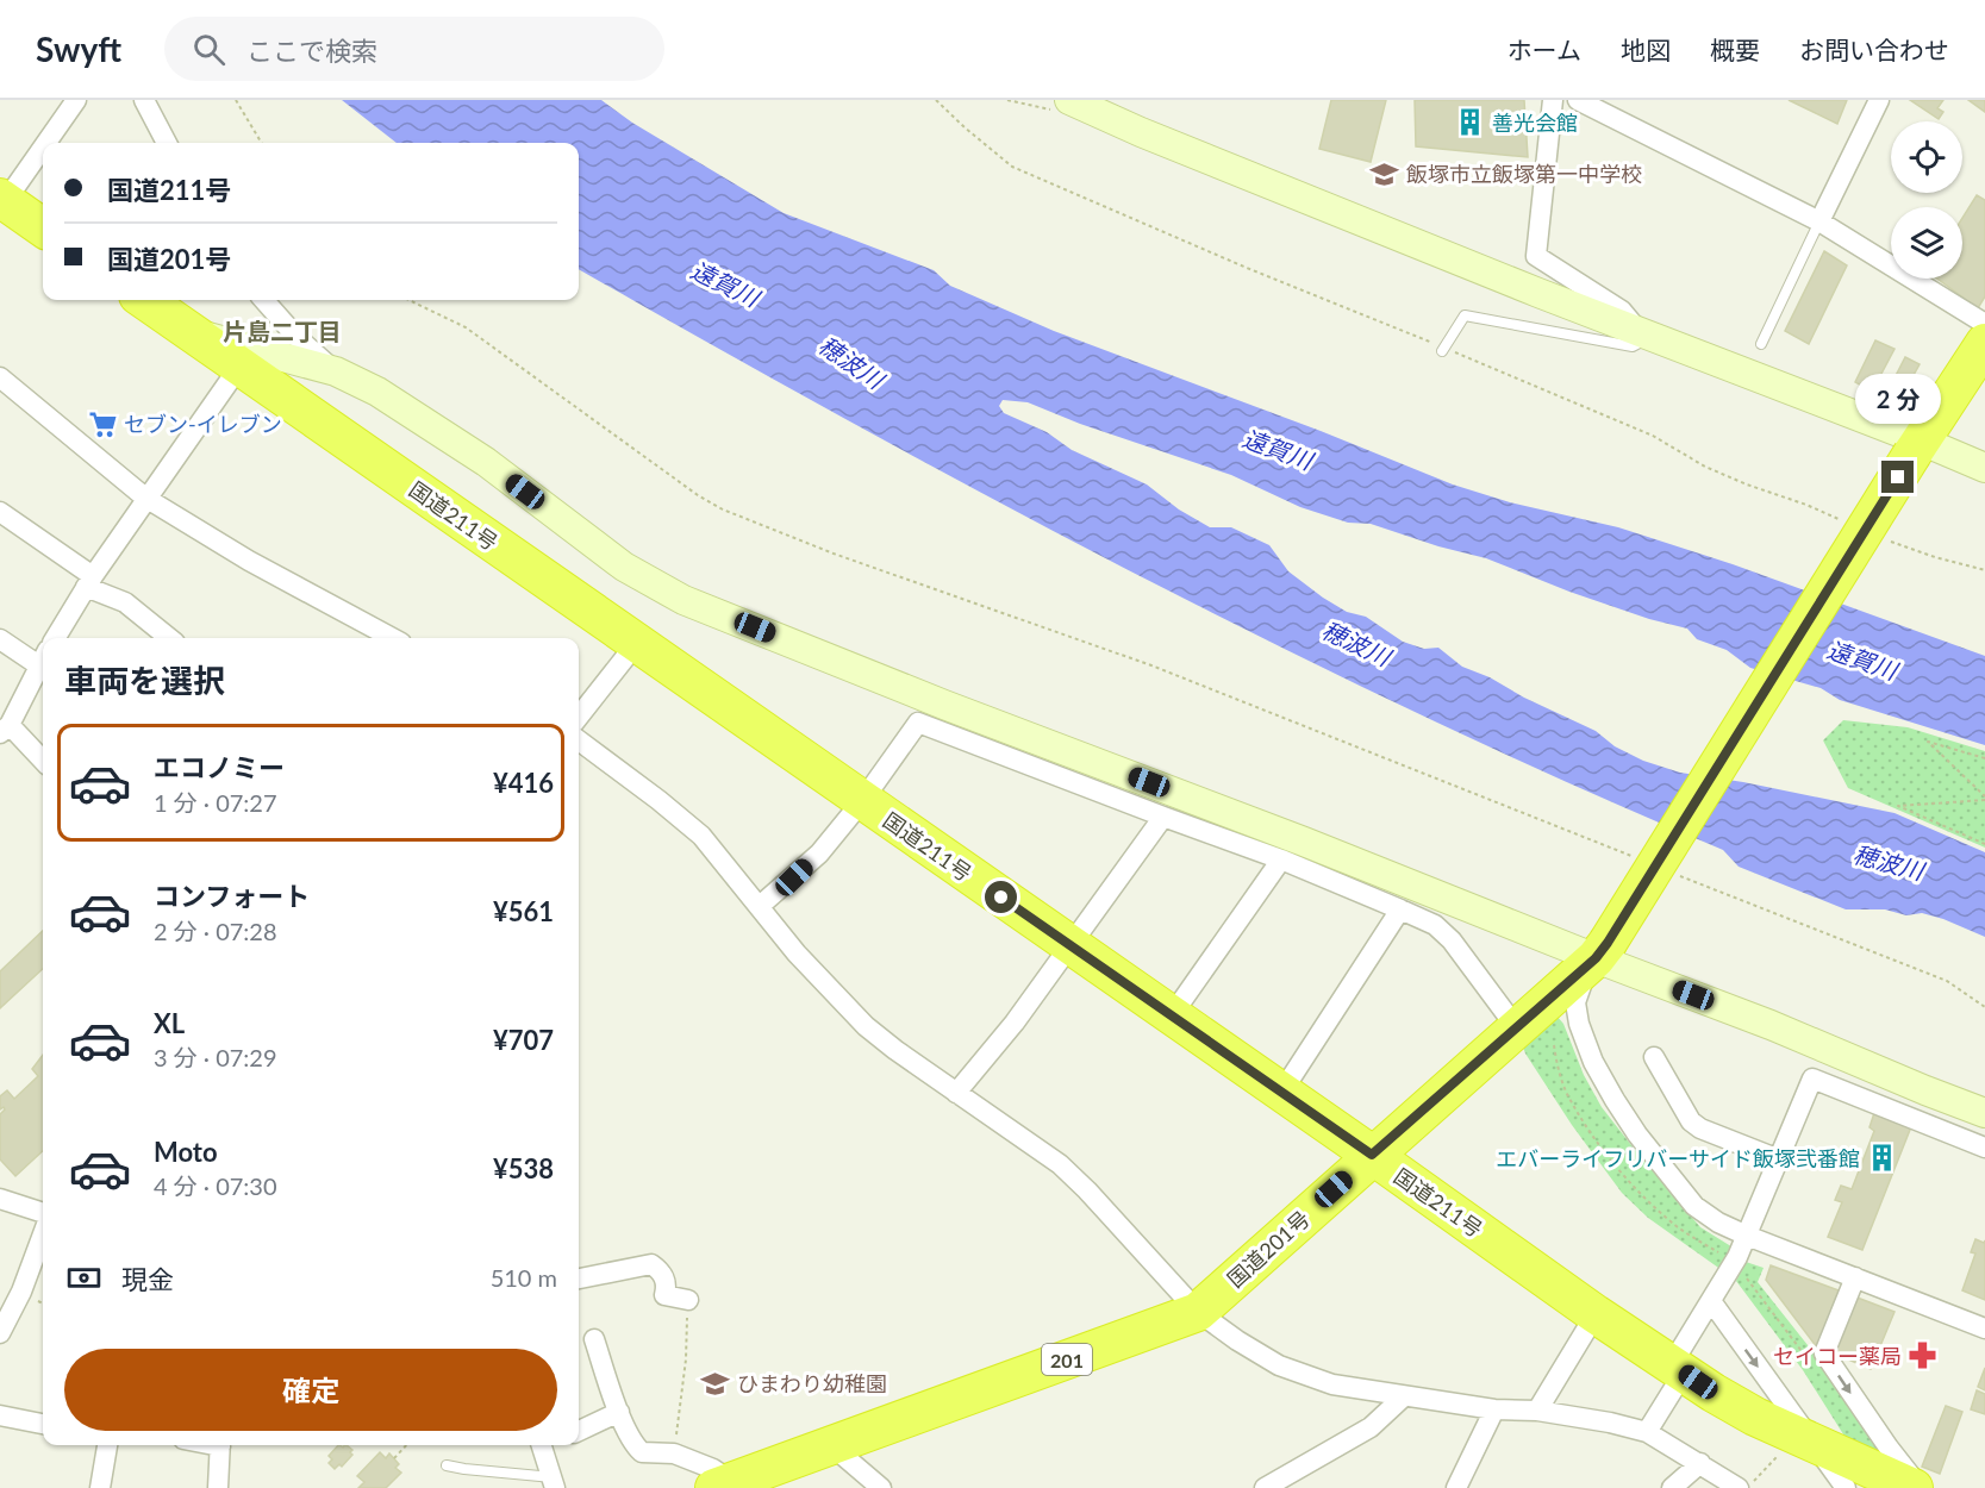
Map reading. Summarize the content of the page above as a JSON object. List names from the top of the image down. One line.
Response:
{"streets":{"highway":["国道211号","国道201号","201"]},"crossings":[["国道211号","国道201号"]],"districts":["片島二丁目"],"water":["遠賀川","穂波川"],"places":{"building":["善光会館","エバーライフリバーサイド飯塚弐番館"],"school or university":["飯塚市立飯塚第一中学校","ひまわり幼稚園"],"supermarket":["セブン-イレブン"],"pharmacy":["セイコー薬局"]},"page":{"header":"Swyft","search":"ここで検索","nav":["ホーム","地図","概要","お問い合わせ"],"banner":["国道211号","国道201号"],"bubble":"2 分","heading":"車両を選択","list":[{"name":"エコノミー","note":"1 分 · 07:27","value":"¥416"},{"name":"コンフォート","note":"2 分 · 07:28","value":"¥561"},{"name":"XL","note":"3 分 · 07:29","value":"¥707"},{"name":"Moto","note":"4 分 · 07:30","value":"¥538"}],"pay":["現金","510 m"],"buttons":"確定"}}
